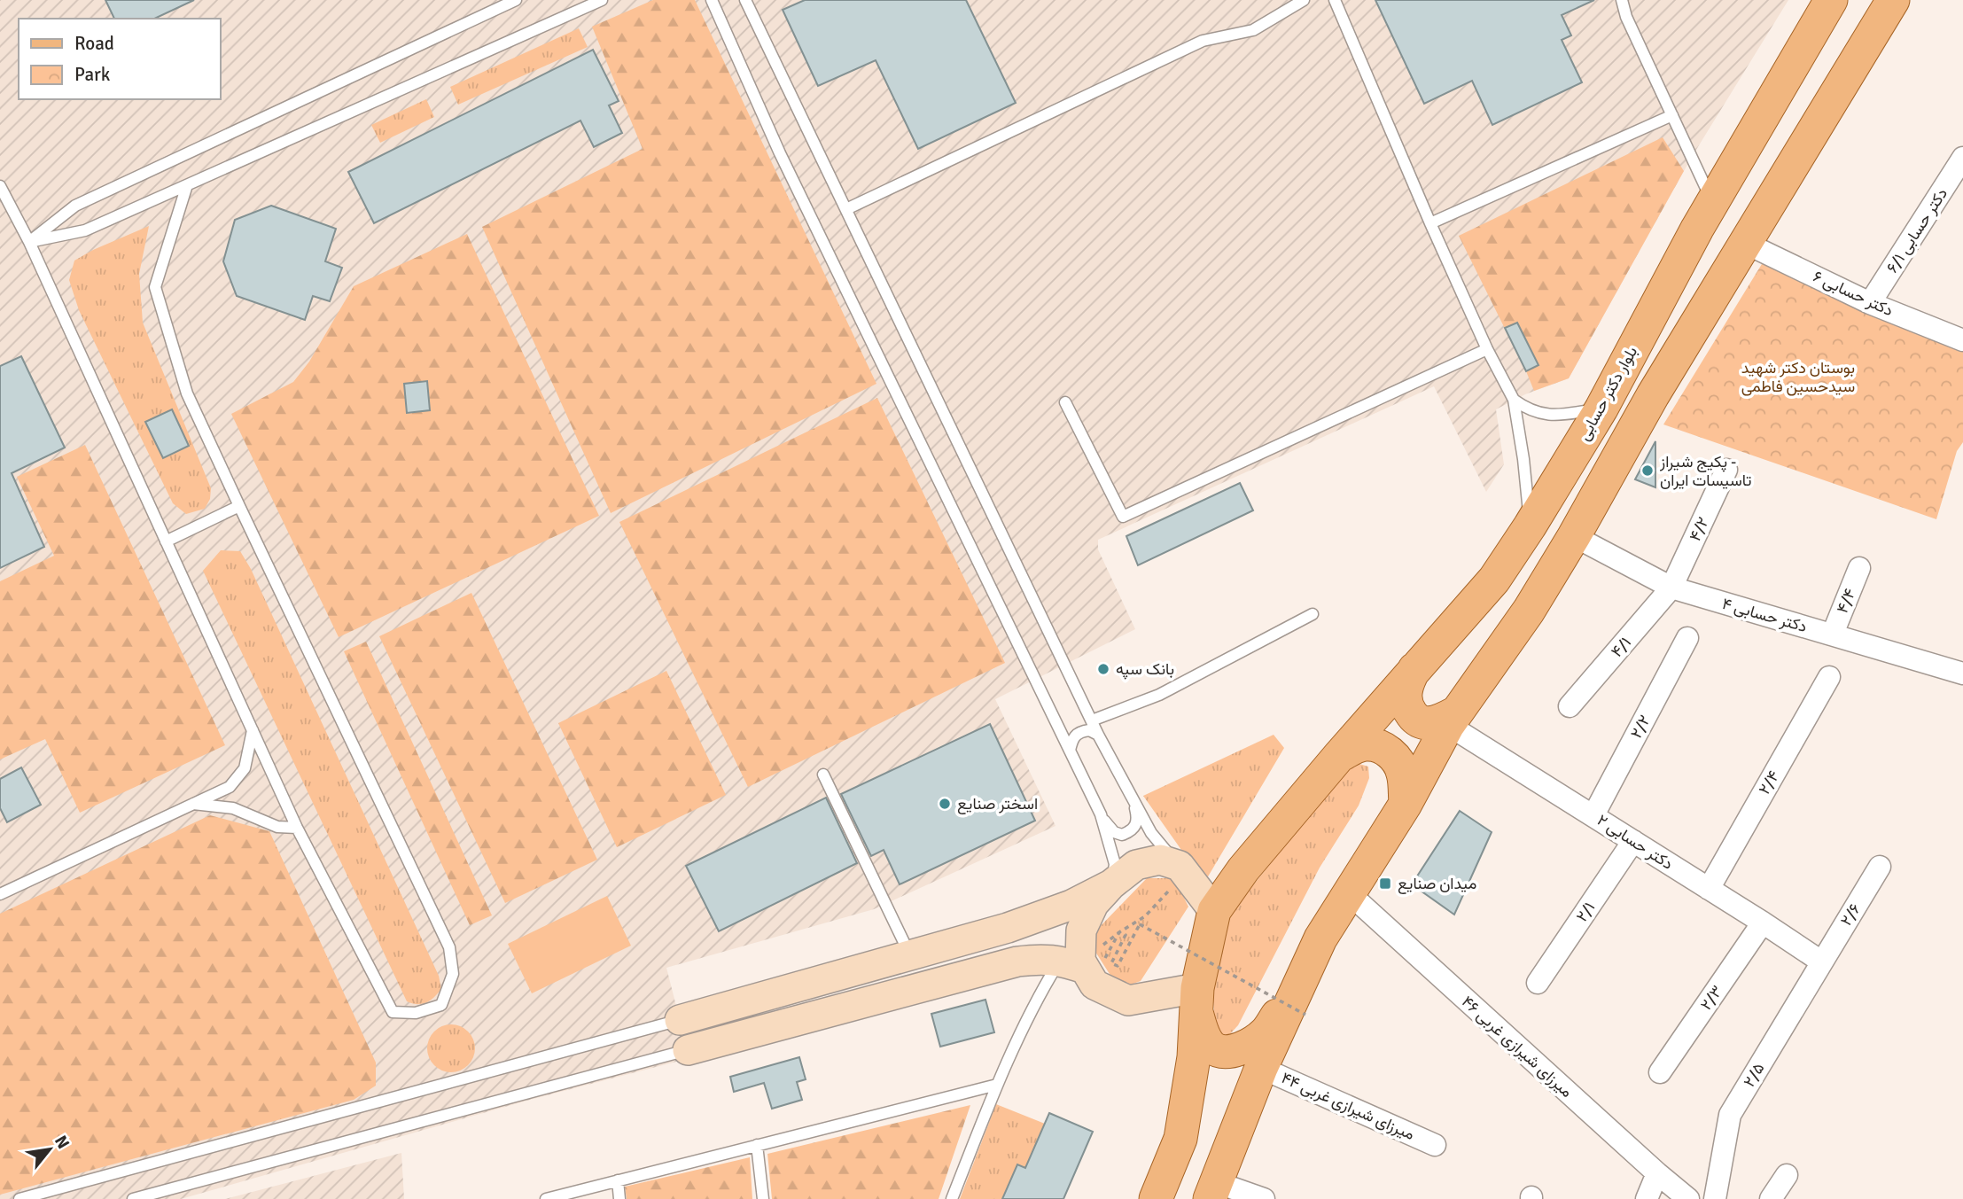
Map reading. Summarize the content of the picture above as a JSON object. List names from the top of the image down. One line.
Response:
{"streets":{"main road":["بلوار دکتر حسابی"],"street":["۶/۱ دکتر حسابی","۶ دکتر حسابی","۴/۲","۴/۴","دکتر حسابی ۴","۴/۱","۲/۲","۲/۴","دکتر حسابی ۲","۲/۱","۲/۶","۲/۳","میرزای شیرازی غربی ۴۶","۲/۵","میرزای شیرازی غربی ۴۴"]},"crossings":[["۶/۱ دکتر حسابی","۶ دکتر حسابی"],["۴/۲","دکتر حسابی ۴"],["۴/۲","۴/۱"],["۴/۴","دکتر حسابی ۴"],["دکتر حسابی ۴","۴/۱"],["۲/۲","دکتر حسابی ۲"],["۲/۴","دکتر حسابی ۲"],["دکتر حسابی ۲","۲/۱"],["دکتر حسابی ۲","۲/۶"],["دکتر حسابی ۲","۲/۳"],["دکتر حسابی ۲","۲/۵"],["۲/۶","۲/۵"]],"parks":["بوستان دکتر شهید سیدحسین فاطمی"],"places":{"other":["پکیج شیراز - تاسیسات ایران","بانک سپه","اسختر صنایع"],"transit":["میدان صنایع"]},"legend":["Road","Park"],"north":"top right"}
